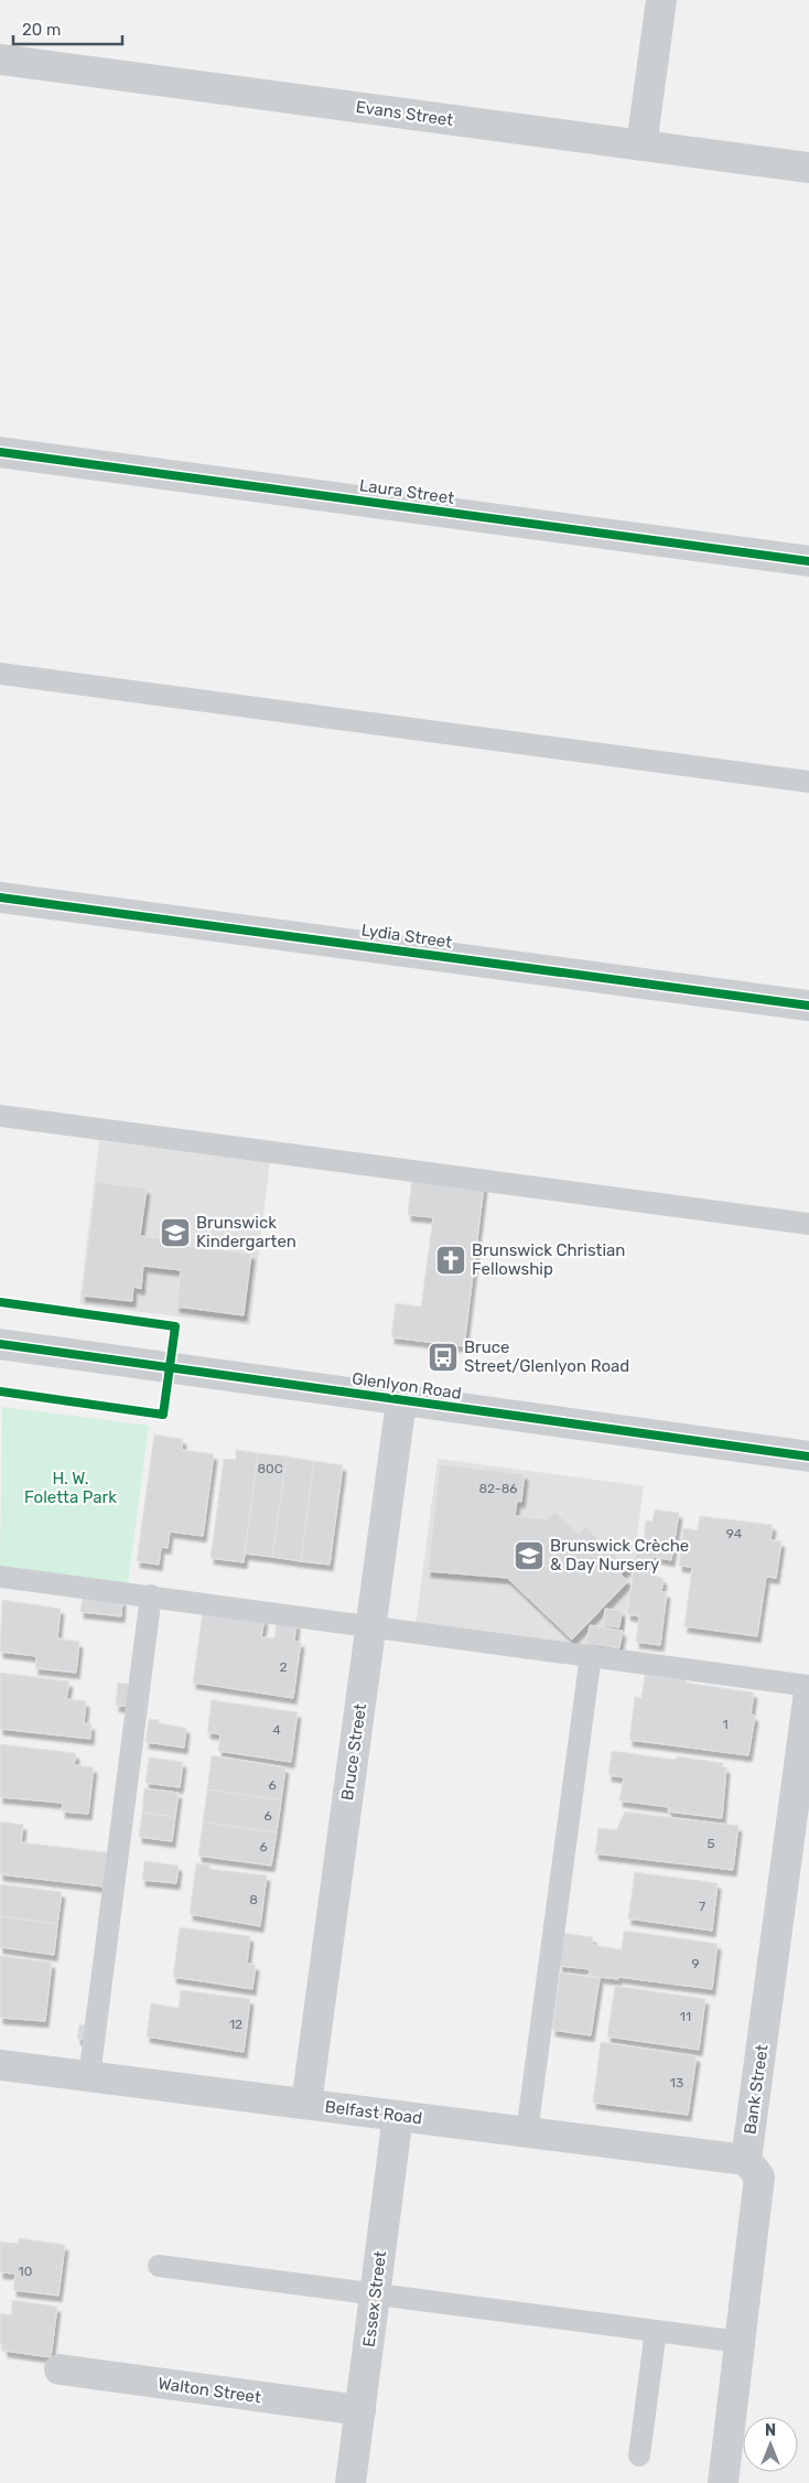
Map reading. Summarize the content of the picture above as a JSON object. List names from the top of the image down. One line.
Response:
{"streets":{"street":["Evans Street","Laura Street","Lydia Street","Glenlyon Road","Bruce Street","Bank Street","Belfast Road","Essex Street","Walton Street"]},"crossings":[["Glenlyon Road","Bruce Street"],["Bruce Street","Belfast Road"],["Bank Street","Belfast Road"],["Belfast Road","Essex Street"],["Essex Street","Walton Street"]],"parks":["H. W. Foletta Park"],"places":{"school or university":["Brunswick Kindergarten","Brunswick Crèche & Day Nursery"],"church":["Brunswick Christian Fellowship"],"bus stop":["Bruce Street/Glenlyon Road"]},"house_numbers":["80C","82-86","94","2","1","4","6","6","5","6","8","7","9","11","12","13","10"],"scale_bar":"20 m","north":"top"}
